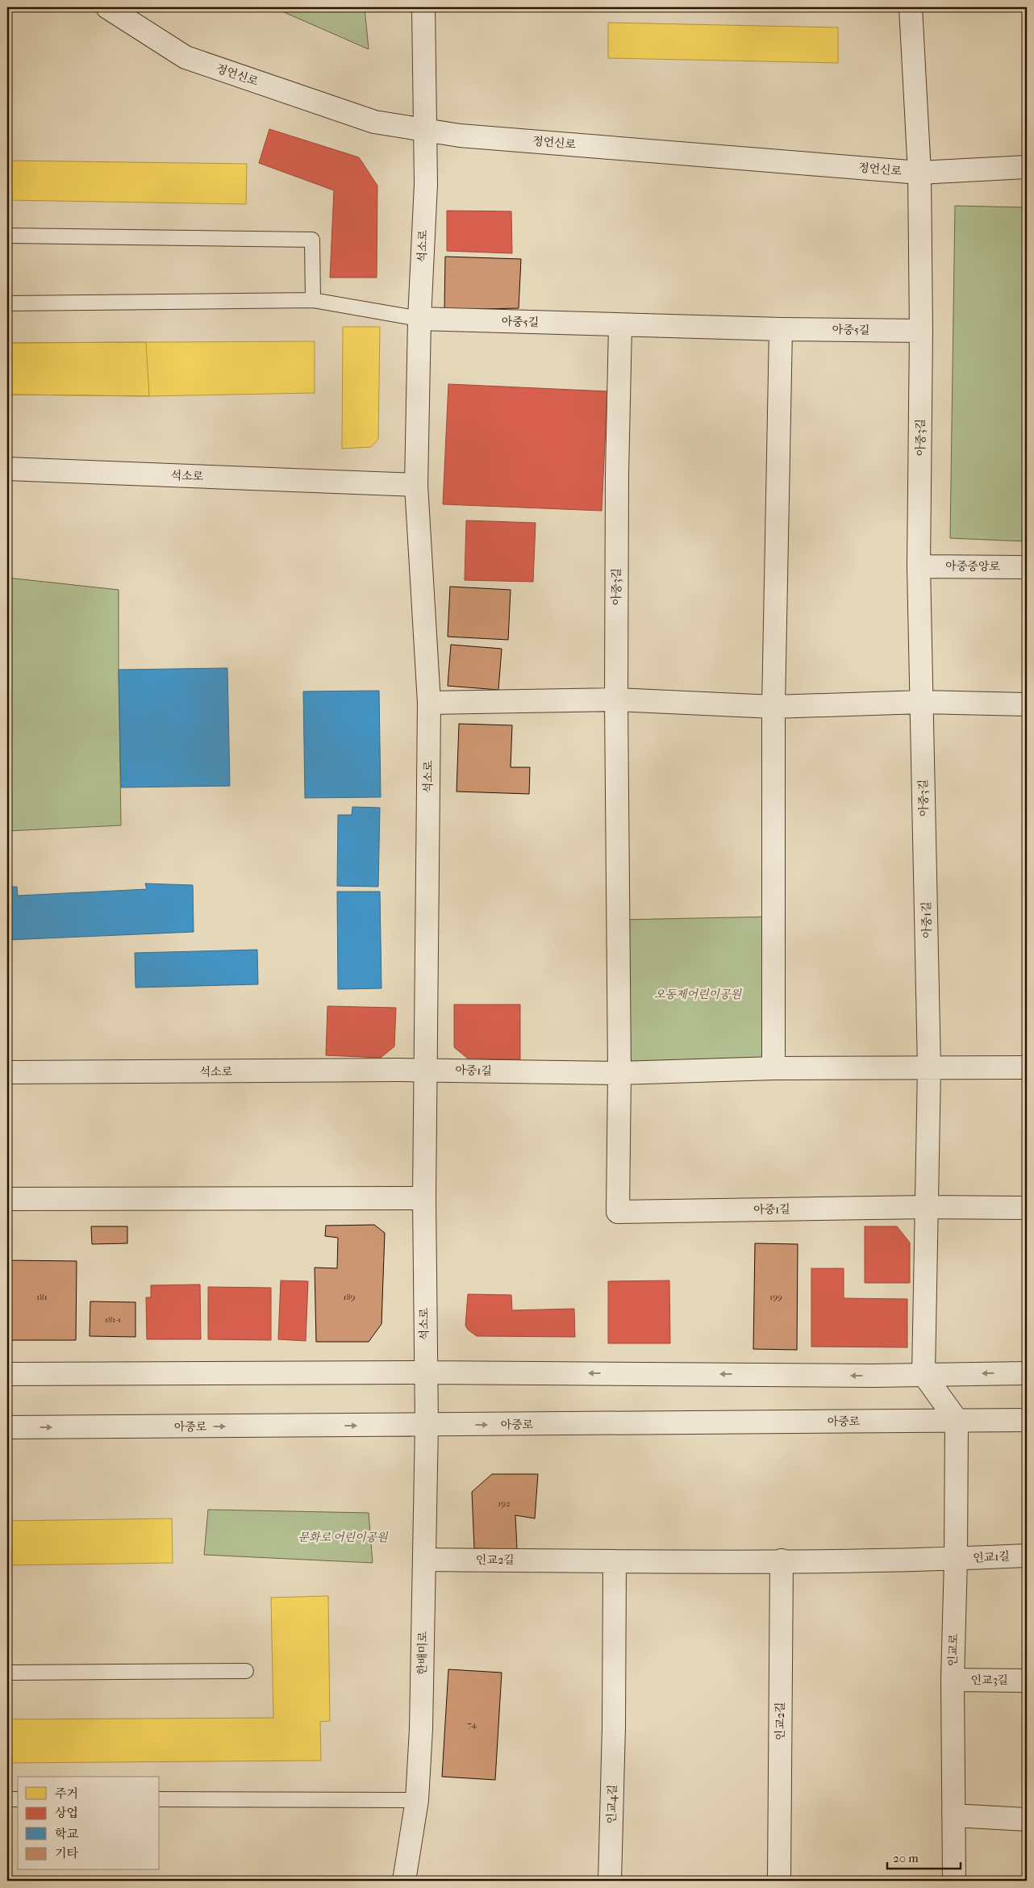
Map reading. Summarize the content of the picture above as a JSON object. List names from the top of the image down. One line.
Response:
{"streets":{"street":["정언신로","석소로","아중5길","아중3길","아중중앙로","아중1길","아중로","인교1길","인교2길","인교로","한배미로","인교3길","인교4길"]},"crossings":[["정언신로","석소로"],["정언신로","아중3길"],["석소로","아중5길"],["석소로","아중1길"],["석소로","아중로"],["석소로","한배미로"],["아중5길","아중3길"],["아중3길","아중중앙로"],["아중3길","아중1길"],["아중로","인교로"],["아중로","한배미로"],["인교1길","인교2길"],["인교1길","인교로"],["인교2길","인교로"],["인교2길","한배미로"],["인교2길","인교4길"],["인교로","인교3길"]],"parks":["오동제어린이공원","문화로 어린이공원"],"house_numbers":["181","189","199","181-1","192","74"],"legend":["주거","상업","학교","기타"],"scale_bar":"20 m"}
